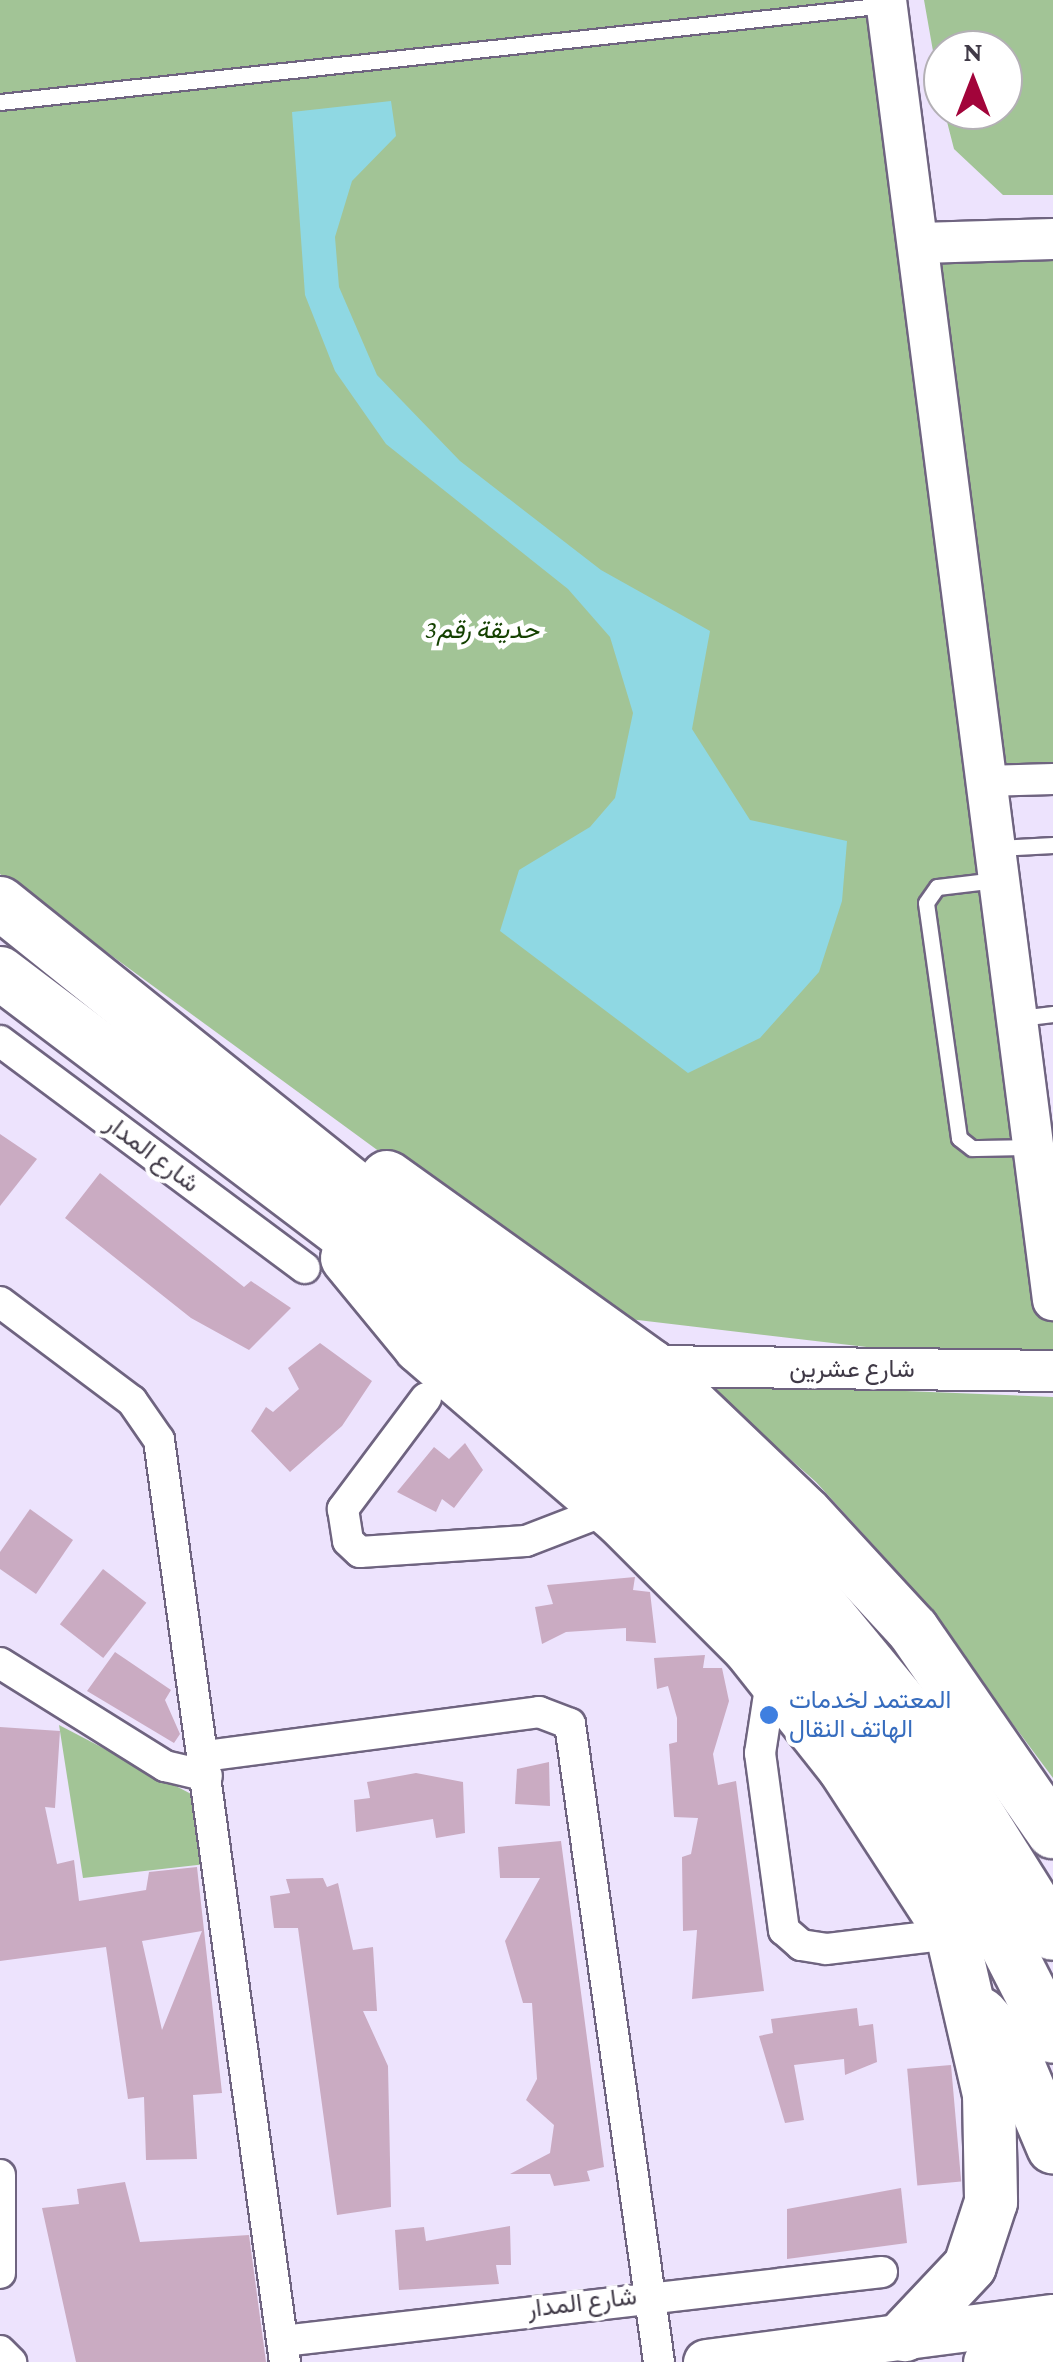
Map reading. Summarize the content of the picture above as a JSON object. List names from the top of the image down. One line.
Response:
{"streets":{"street":["شارع المدار","شارع عشرين"]},"parks":["حديقة رقم3"],"places":["المعتمد لخدمات الهاتف النقال"],"north":"top"}
